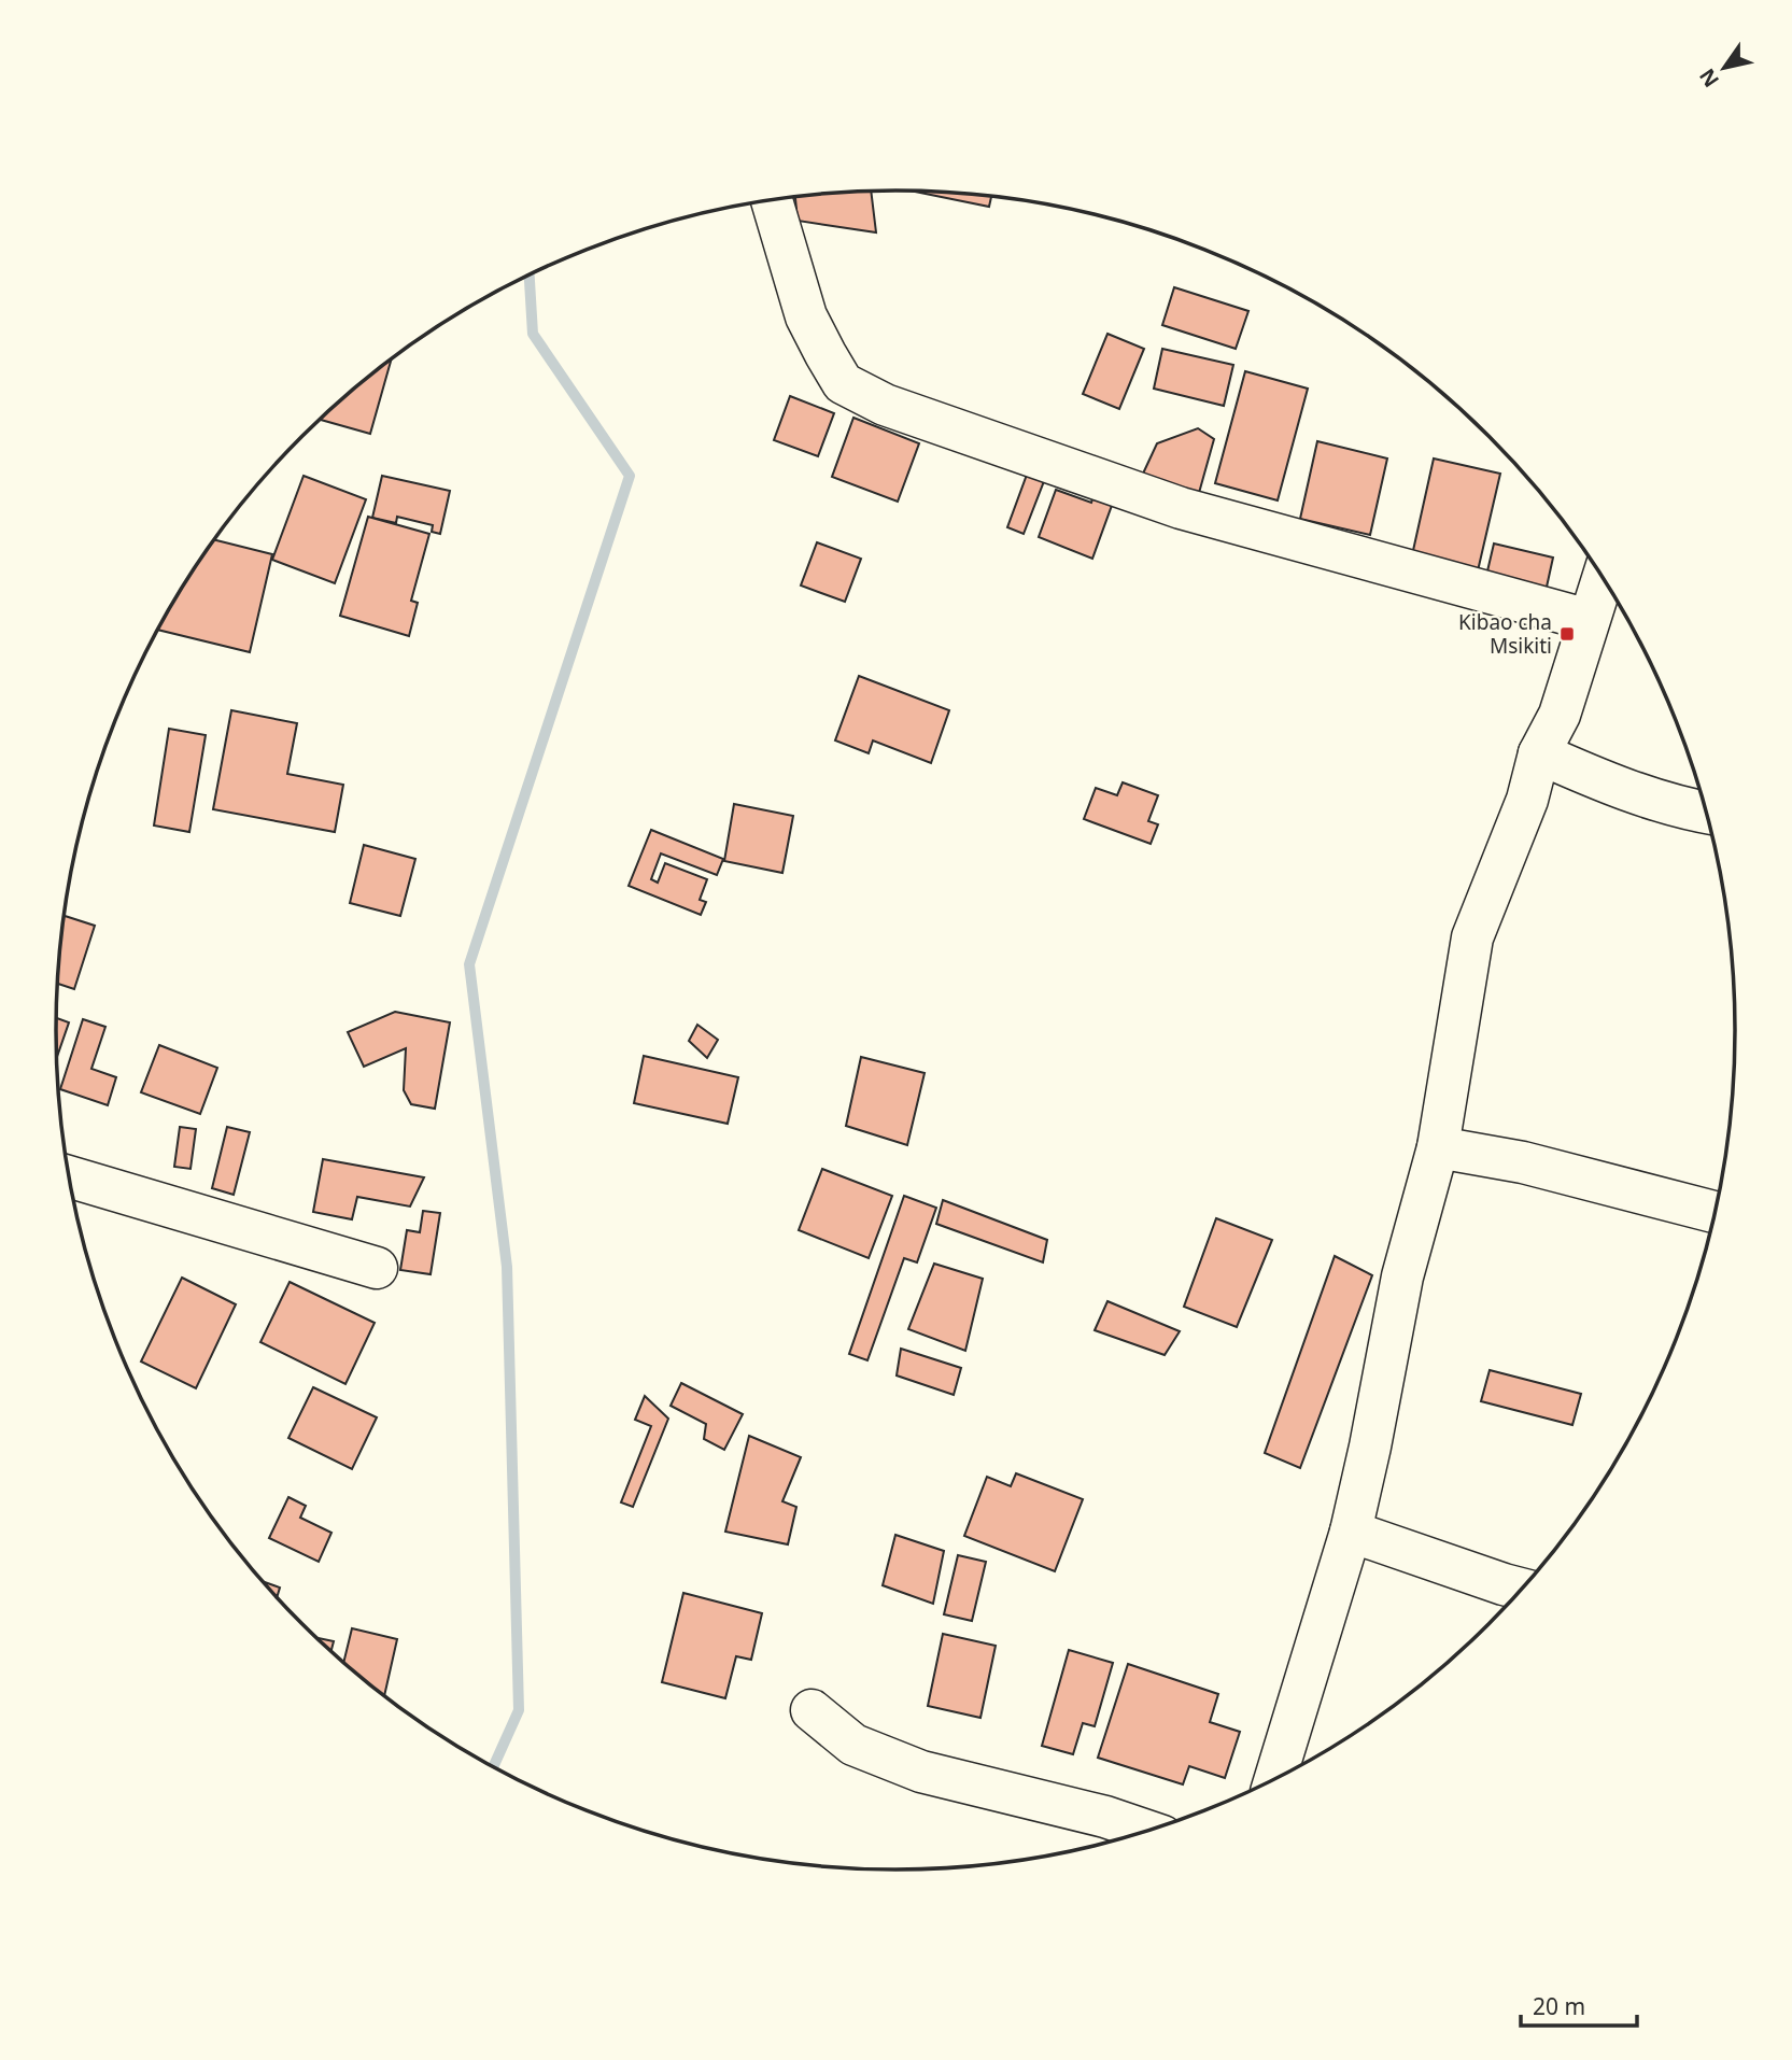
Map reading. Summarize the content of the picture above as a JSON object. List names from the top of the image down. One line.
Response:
{"places":{"transit":["Kibao cha Msikiti"]},"scale_bar":"20 m","north":"bottom left"}
